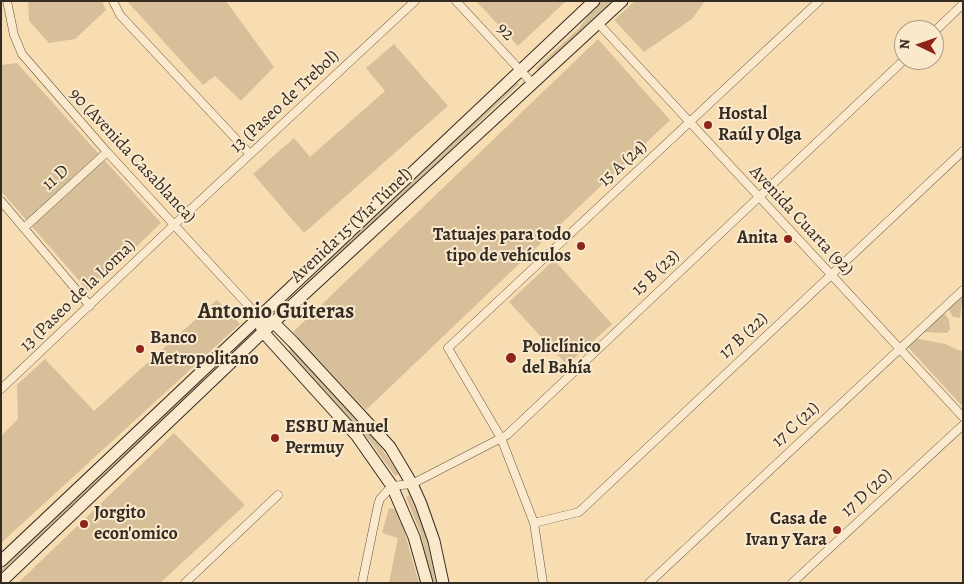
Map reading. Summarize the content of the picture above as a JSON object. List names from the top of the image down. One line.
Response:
{"streets":{"main road":["Avenida 15 (Vía Túnel)"],"street":["92","13 (Paseo de Trebol)","90 (Avenida Casablanca)","15 A (24)","11 D","Avenida Cuarta (92)","15 B (23)","13 (Paseo de la Loma)","17 B (22)","17 C (21)","17 D (20)"]},"crossings":[["92","Avenida 15 (Vía Túnel)"],["13 (Paseo de Trebol)","90 (Avenida Casablanca)"],["13 (Paseo de Trebol)","13 (Paseo de la Loma)"],["90 (Avenida Casablanca)","11 D"],["90 (Avenida Casablanca)","Avenida 15 (Vía Túnel)"],["90 (Avenida Casablanca)","13 (Paseo de la Loma)"],["15 A (24)","Avenida Cuarta (92)"],["15 A (24)","15 B (23)"],["Avenida Cuarta (92)","Avenida 15 (Vía Túnel)"],["Avenida Cuarta (92)","15 B (23)"],["Avenida Cuarta (92)","17 B (22)"],["Avenida Cuarta (92)","17 C (21)"]],"districts":["Antonio Guiteras"],"places":["Hostal Raúl y Olga","Anita","Tatuajes para todo tipo de vehículos","Banco Metropolitano","Policlínico del Bahía","ESBU Manuel Permuy","Jorgito econ'omico","Casa de Ivan y Yara"],"north":"left"}
